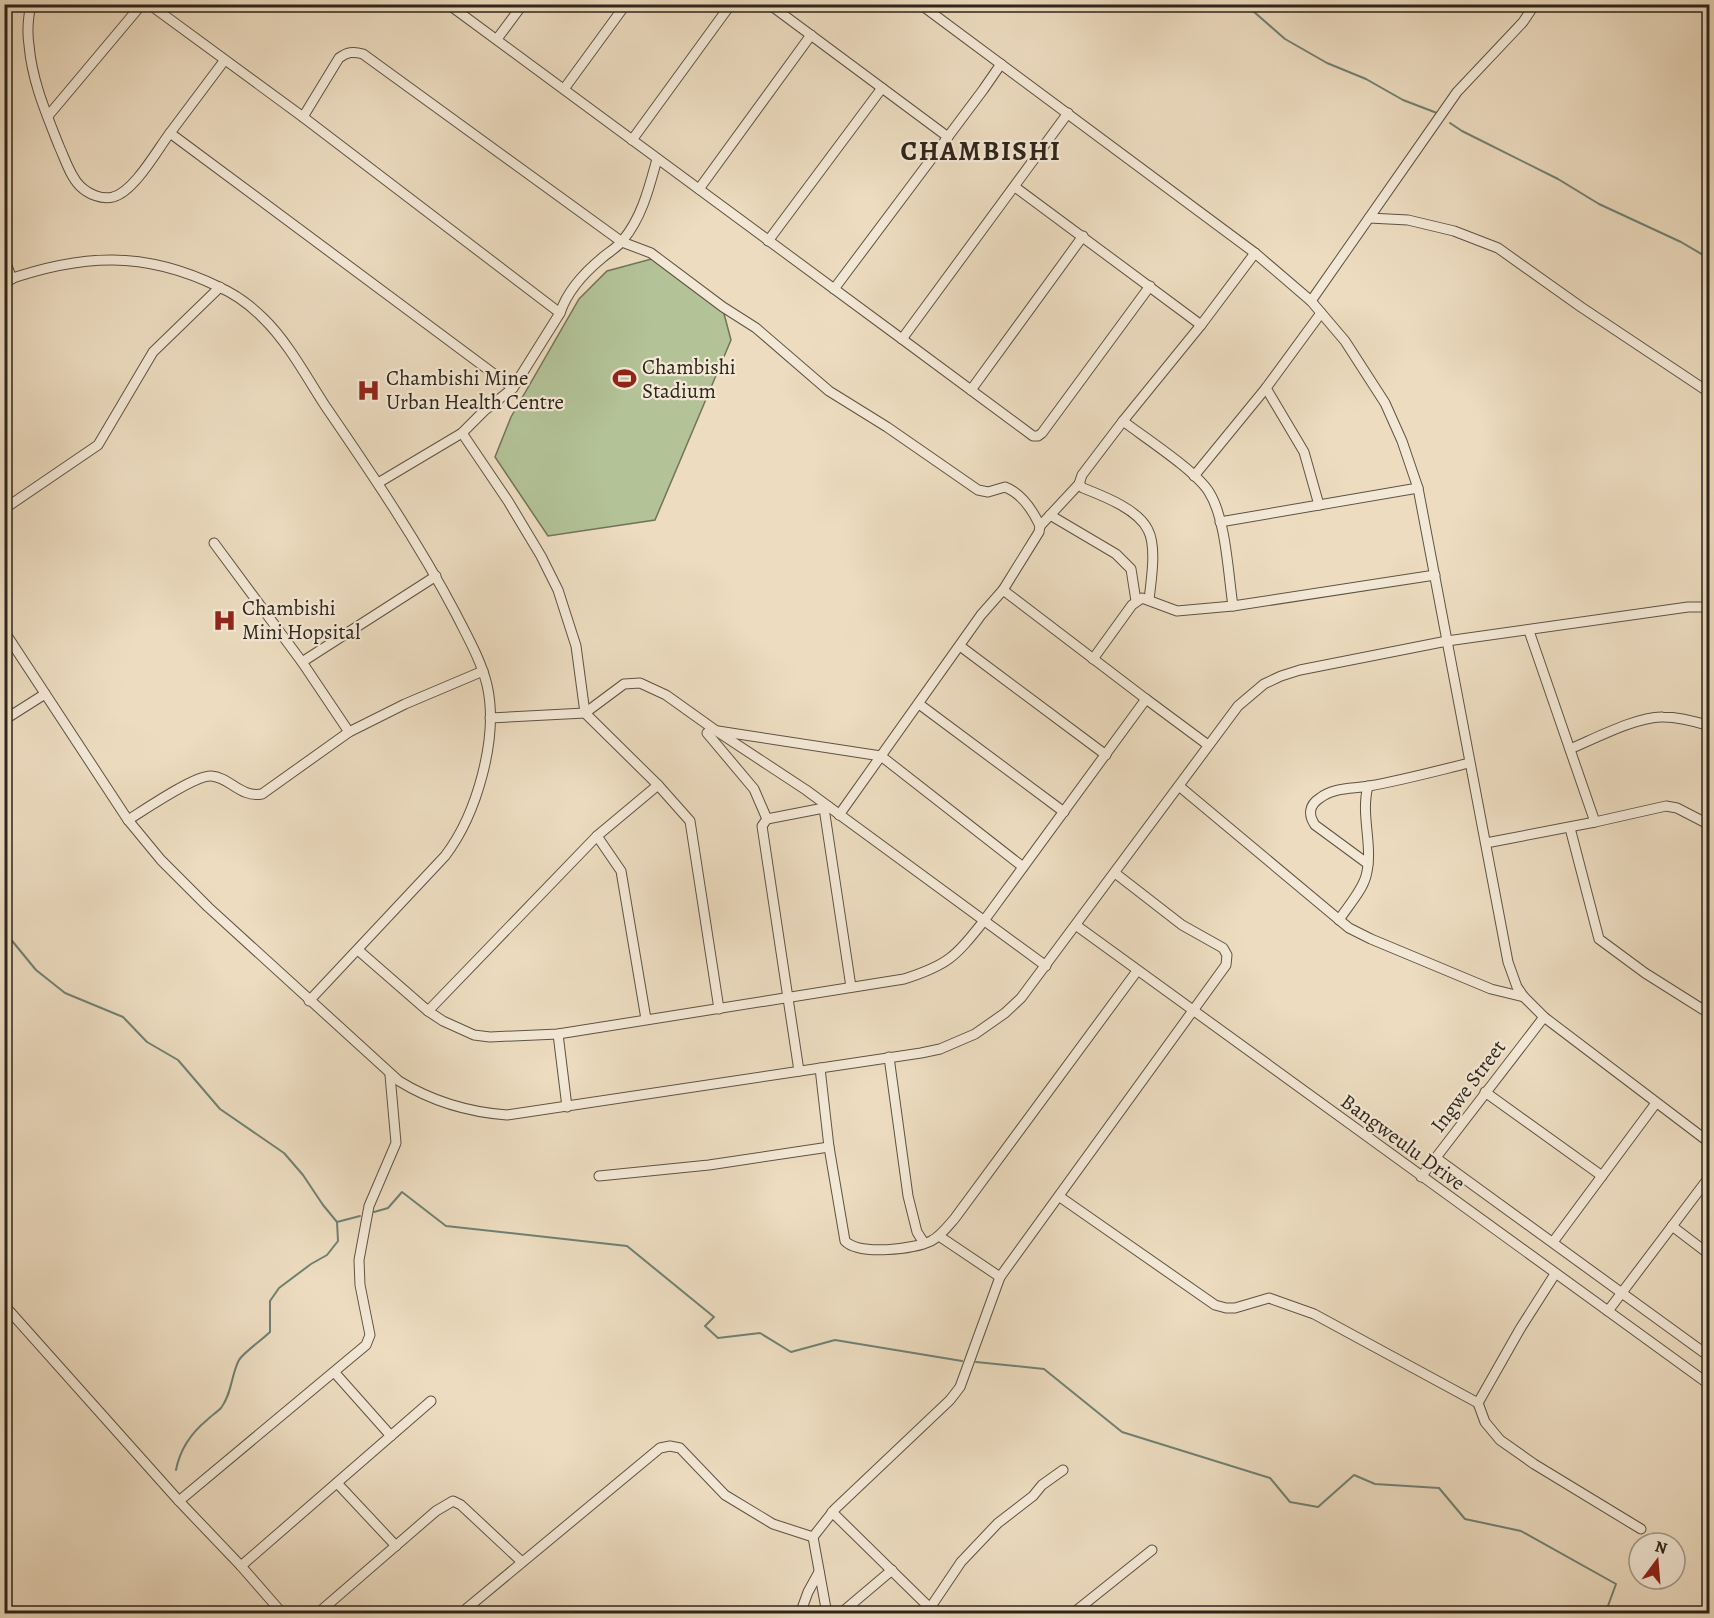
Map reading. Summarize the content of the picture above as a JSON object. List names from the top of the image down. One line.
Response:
{"streets":{"street":["Ingwe Street","Bangweulu Drive"]},"crossings":[["Ingwe Street","Bangweulu Drive"]],"districts":["CHAMBISHI"],"places":{"sports":["Chambishi Stadium"],"hospital":["Chambishi Mine Urban Health Centre","Chambishi Mini Hopsital"]},"north":"top"}
